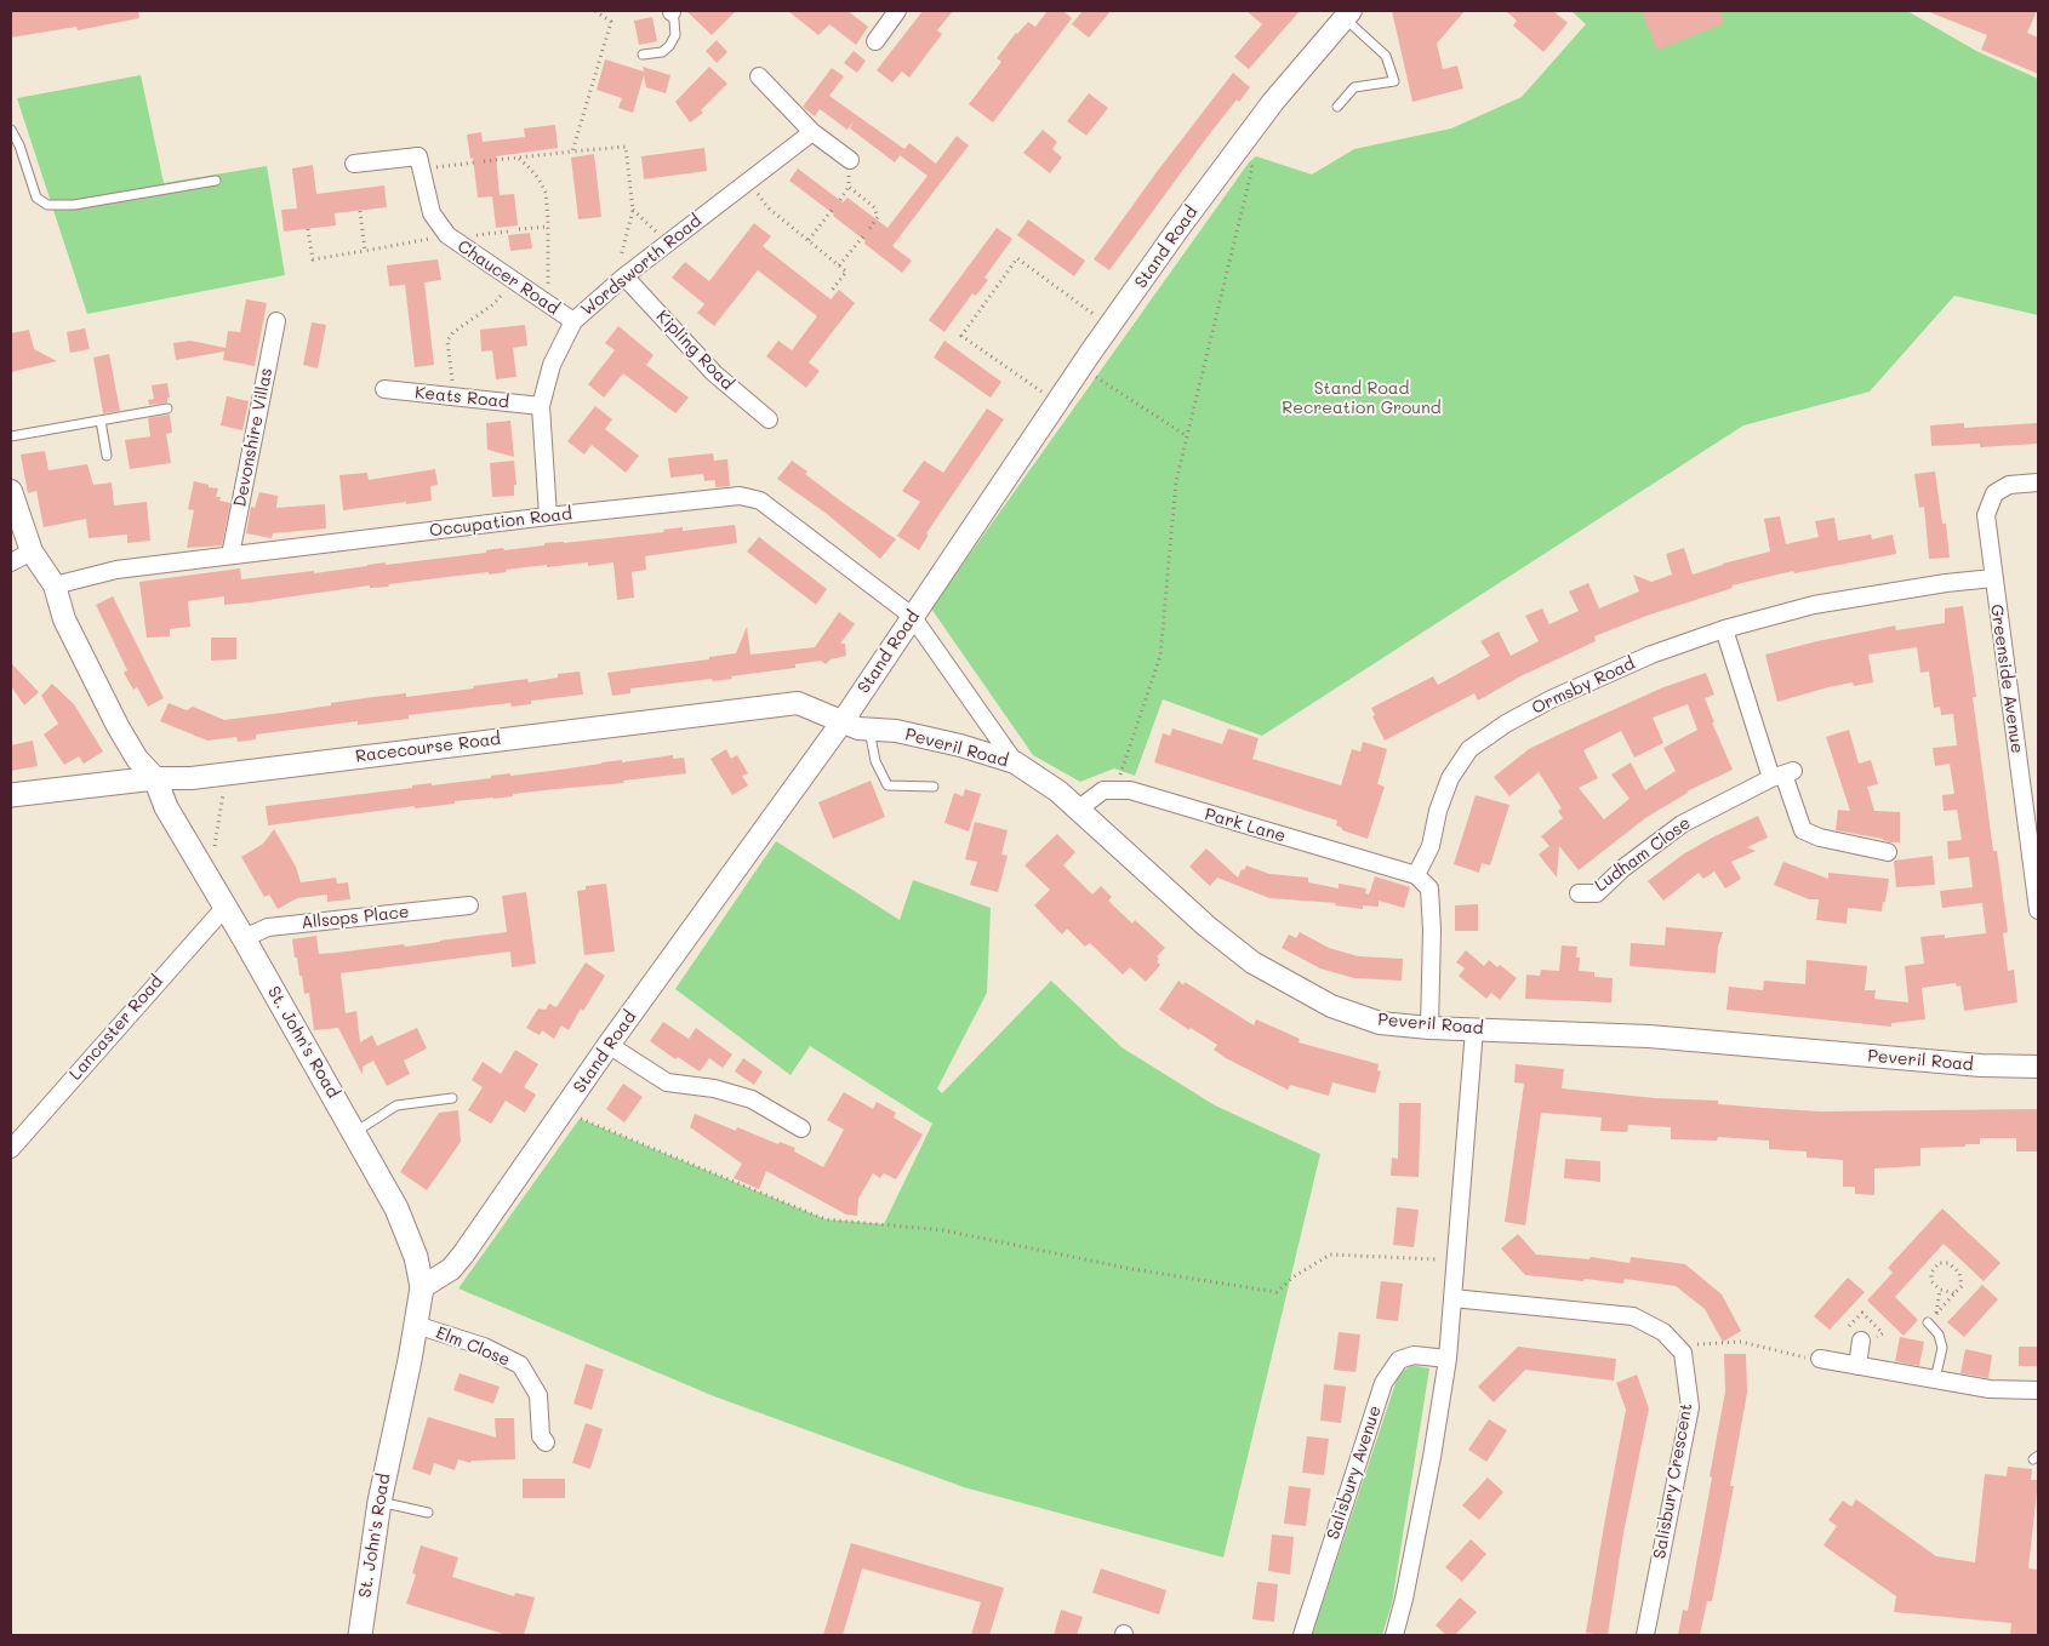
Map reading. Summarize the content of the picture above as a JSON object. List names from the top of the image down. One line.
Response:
{"streets":{"main road":["Racecourse Road","St. John's Road"],"street":["Stand Road","Wordsworth Road","Chaucer Road","Kipling Road","Keats Road","Devonshire Villas","Occupation Road","Greenside Avenue","Ormsby Road","Peveril Road","Park Lane","Ludham Close","Allsops Place","Lancaster Road","Elm Close","Salisbury Avenue","Salisbury Crescent"]},"crossings":[["Stand Road","Occupation Road"],["Stand Road","Racecourse Road"],["Stand Road","Peveril Road"],["Stand Road","St. John's Road"],["Wordsworth Road","Chaucer Road"],["Wordsworth Road","Kipling Road"],["Wordsworth Road","Keats Road"],["Wordsworth Road","Occupation Road"],["Devonshire Villas","Occupation Road"],["Occupation Road","Peveril Road"],["Occupation Road","St. John's Road"],["Greenside Avenue","Ormsby Road"],["Ormsby Road","Park Lane"],["Racecourse Road","Peveril Road"],["Racecourse Road","St. John's Road"],["Peveril Road","Park Lane"],["Allsops Place","St. John's Road"],["Lancaster Road","St. John's Road"],["St. John's Road","Elm Close"]],"parks":["Stand Road Recreation Ground"]}
